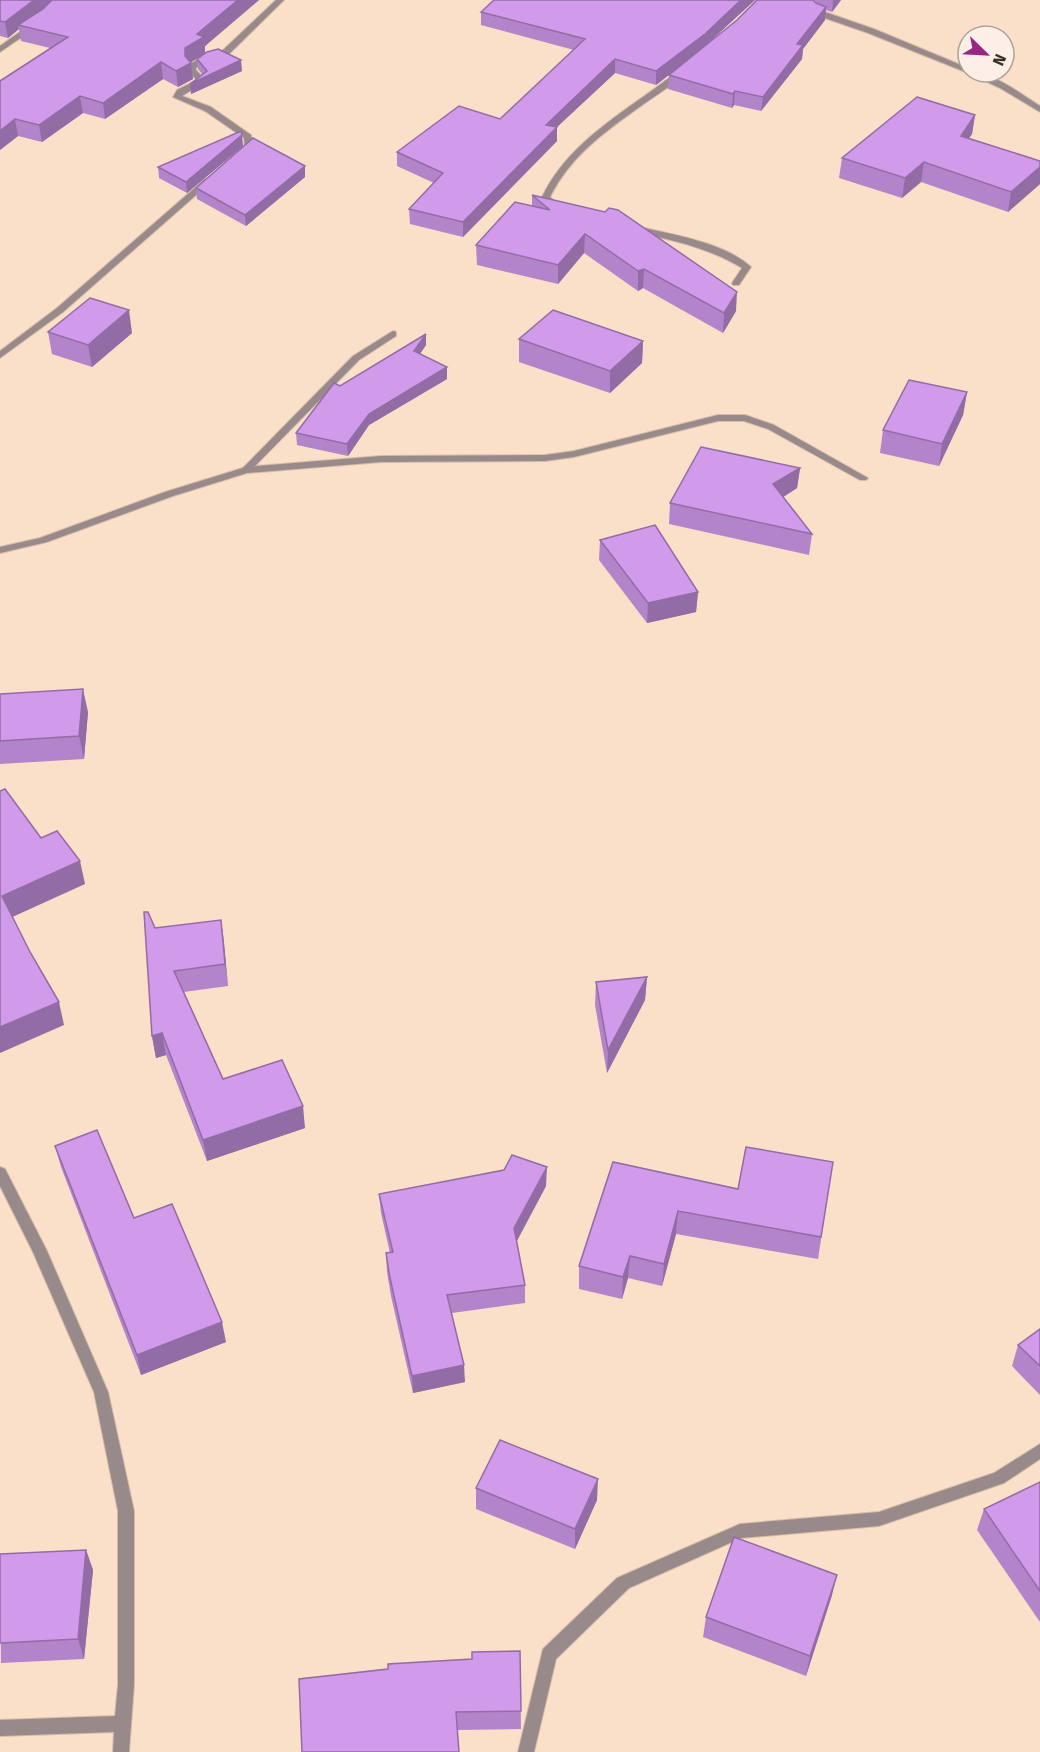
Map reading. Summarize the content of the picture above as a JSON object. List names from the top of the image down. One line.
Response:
{"north":"bottom right"}
